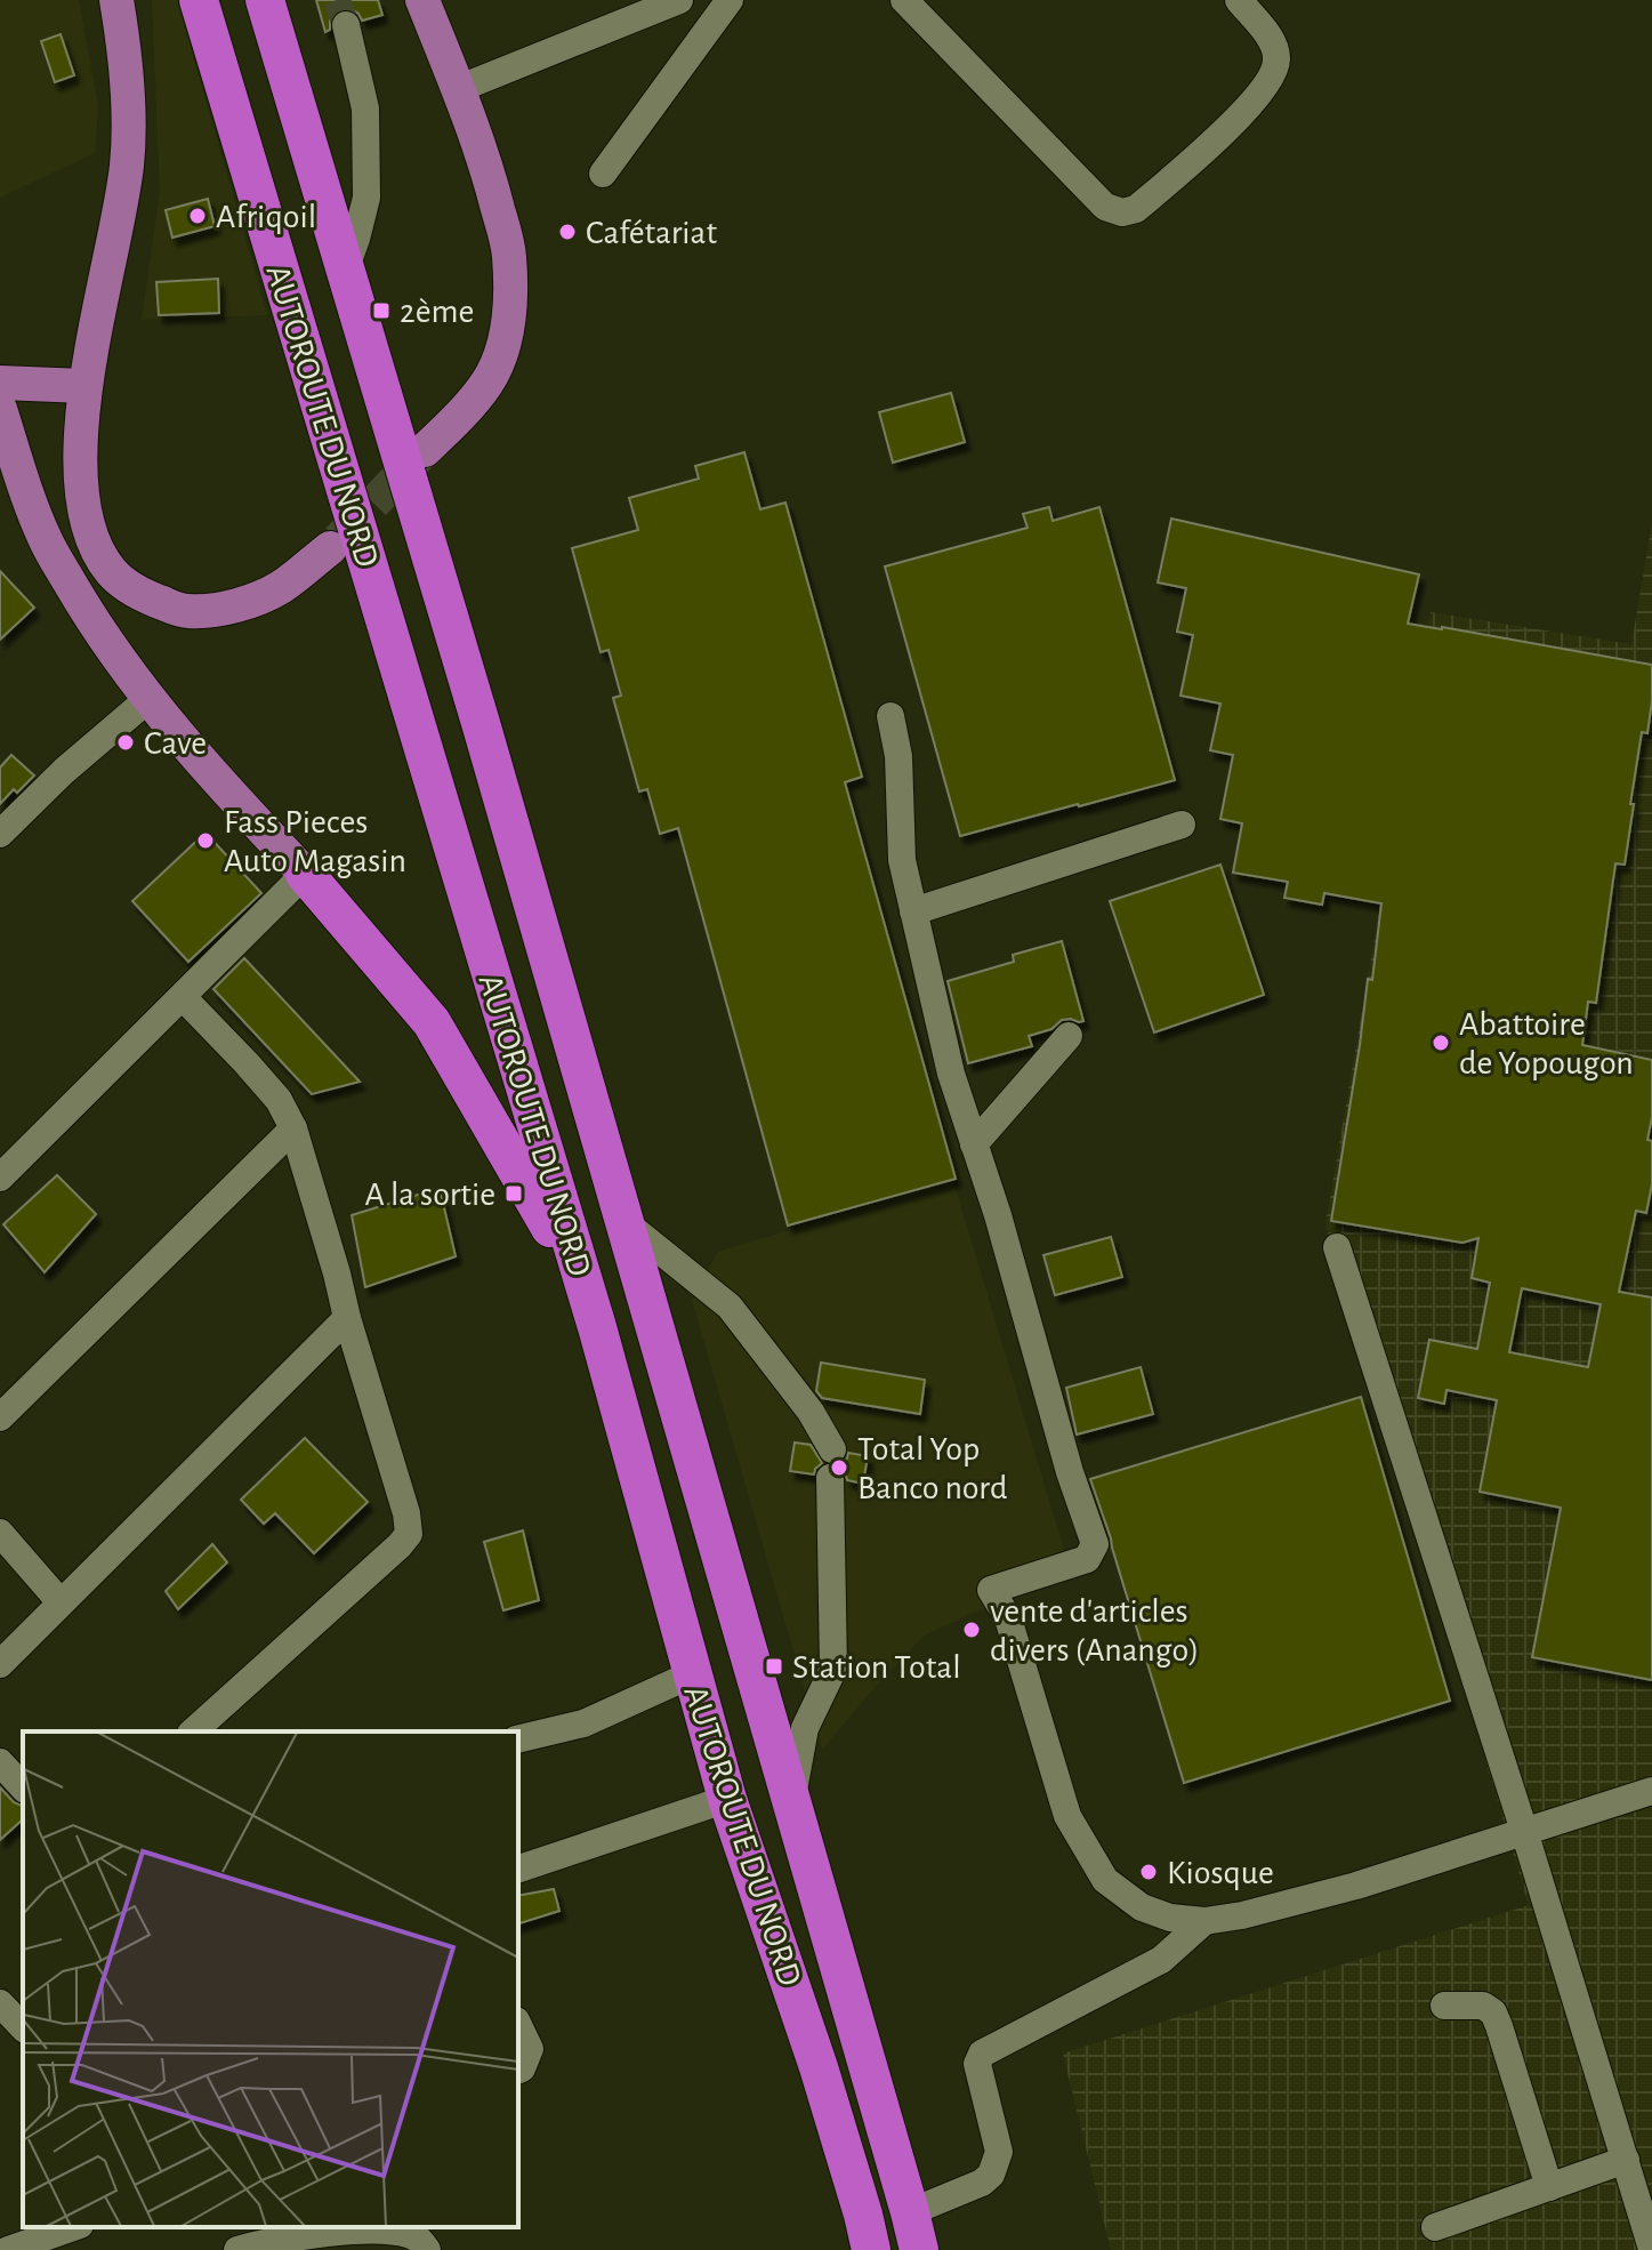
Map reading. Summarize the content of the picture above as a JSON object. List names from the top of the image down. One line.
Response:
{"streets":{"highway":["AUTOROUTE DU NORD"]},"places":{"other":["Afriqoil","Cafétariat","Cave","Fass Pieces Auto Magasin","Abattoire de Yopougon","Total Yop Banco nord","vente d'articles divers (Anango)","Kiosque"],"transit":["2ème","A la sortie","Station Total"]}}
